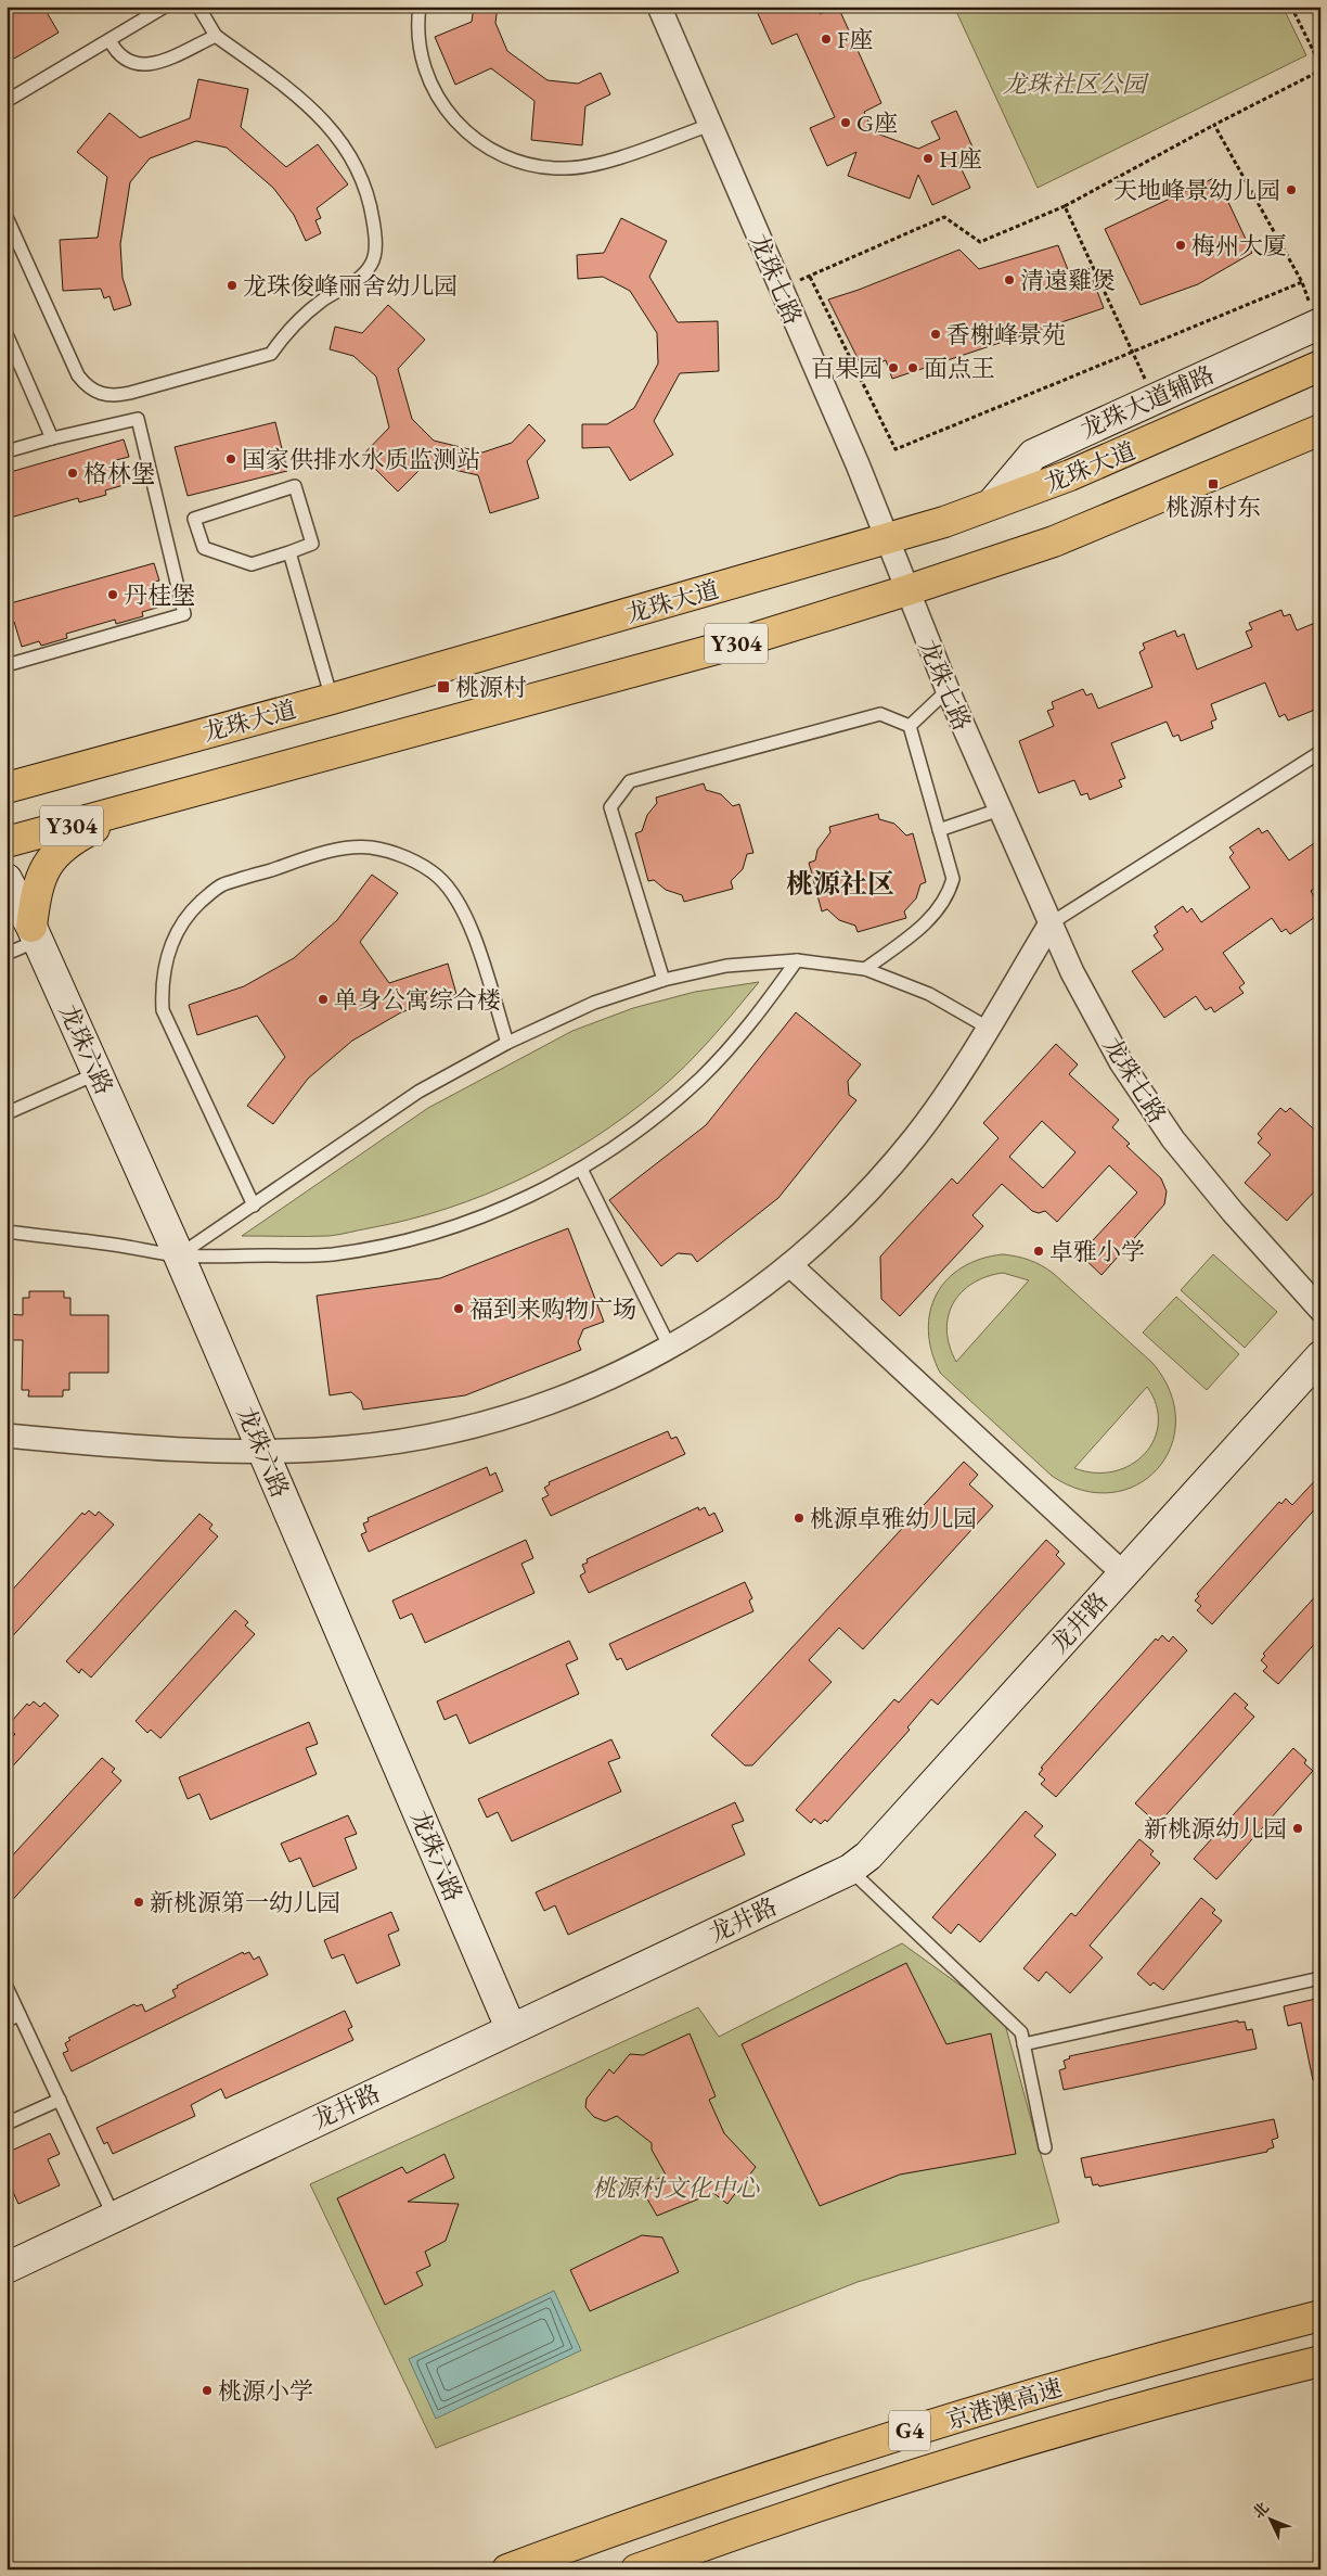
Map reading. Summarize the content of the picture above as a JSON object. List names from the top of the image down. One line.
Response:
{"streets":{"main road":["龙珠大道","Y304","京港澳高速","G4"],"street":["龙珠七路","龙珠大道辅路","龙珠六路","龙井路"]},"crossings":[["龙珠七路","龙珠大道"],["龙珠七路","Y304"],["龙珠大道辅路","龙珠大道"],["龙珠六路","龙井路"]],"districts":["桃源社区"],"parks":["龙珠社区公园","桃源村文化中心"],"places":{"other":["F座","G座","H座","天地峰景幼儿园","梅州大厦","清遠雞煲","龙珠俊峰丽舍幼儿园","香榭峰景苑","百果园","面点王","国家供排水水质监测站","格林堡","丹桂堡","单身公寓综合楼","卓雅小学","福到来购物广场","桃源卓雅幼儿园","新桃源幼儿园","新桃源第一幼儿园","桃源小学"],"transit":["桃源村东","桃源村"]},"north":"top left"}
